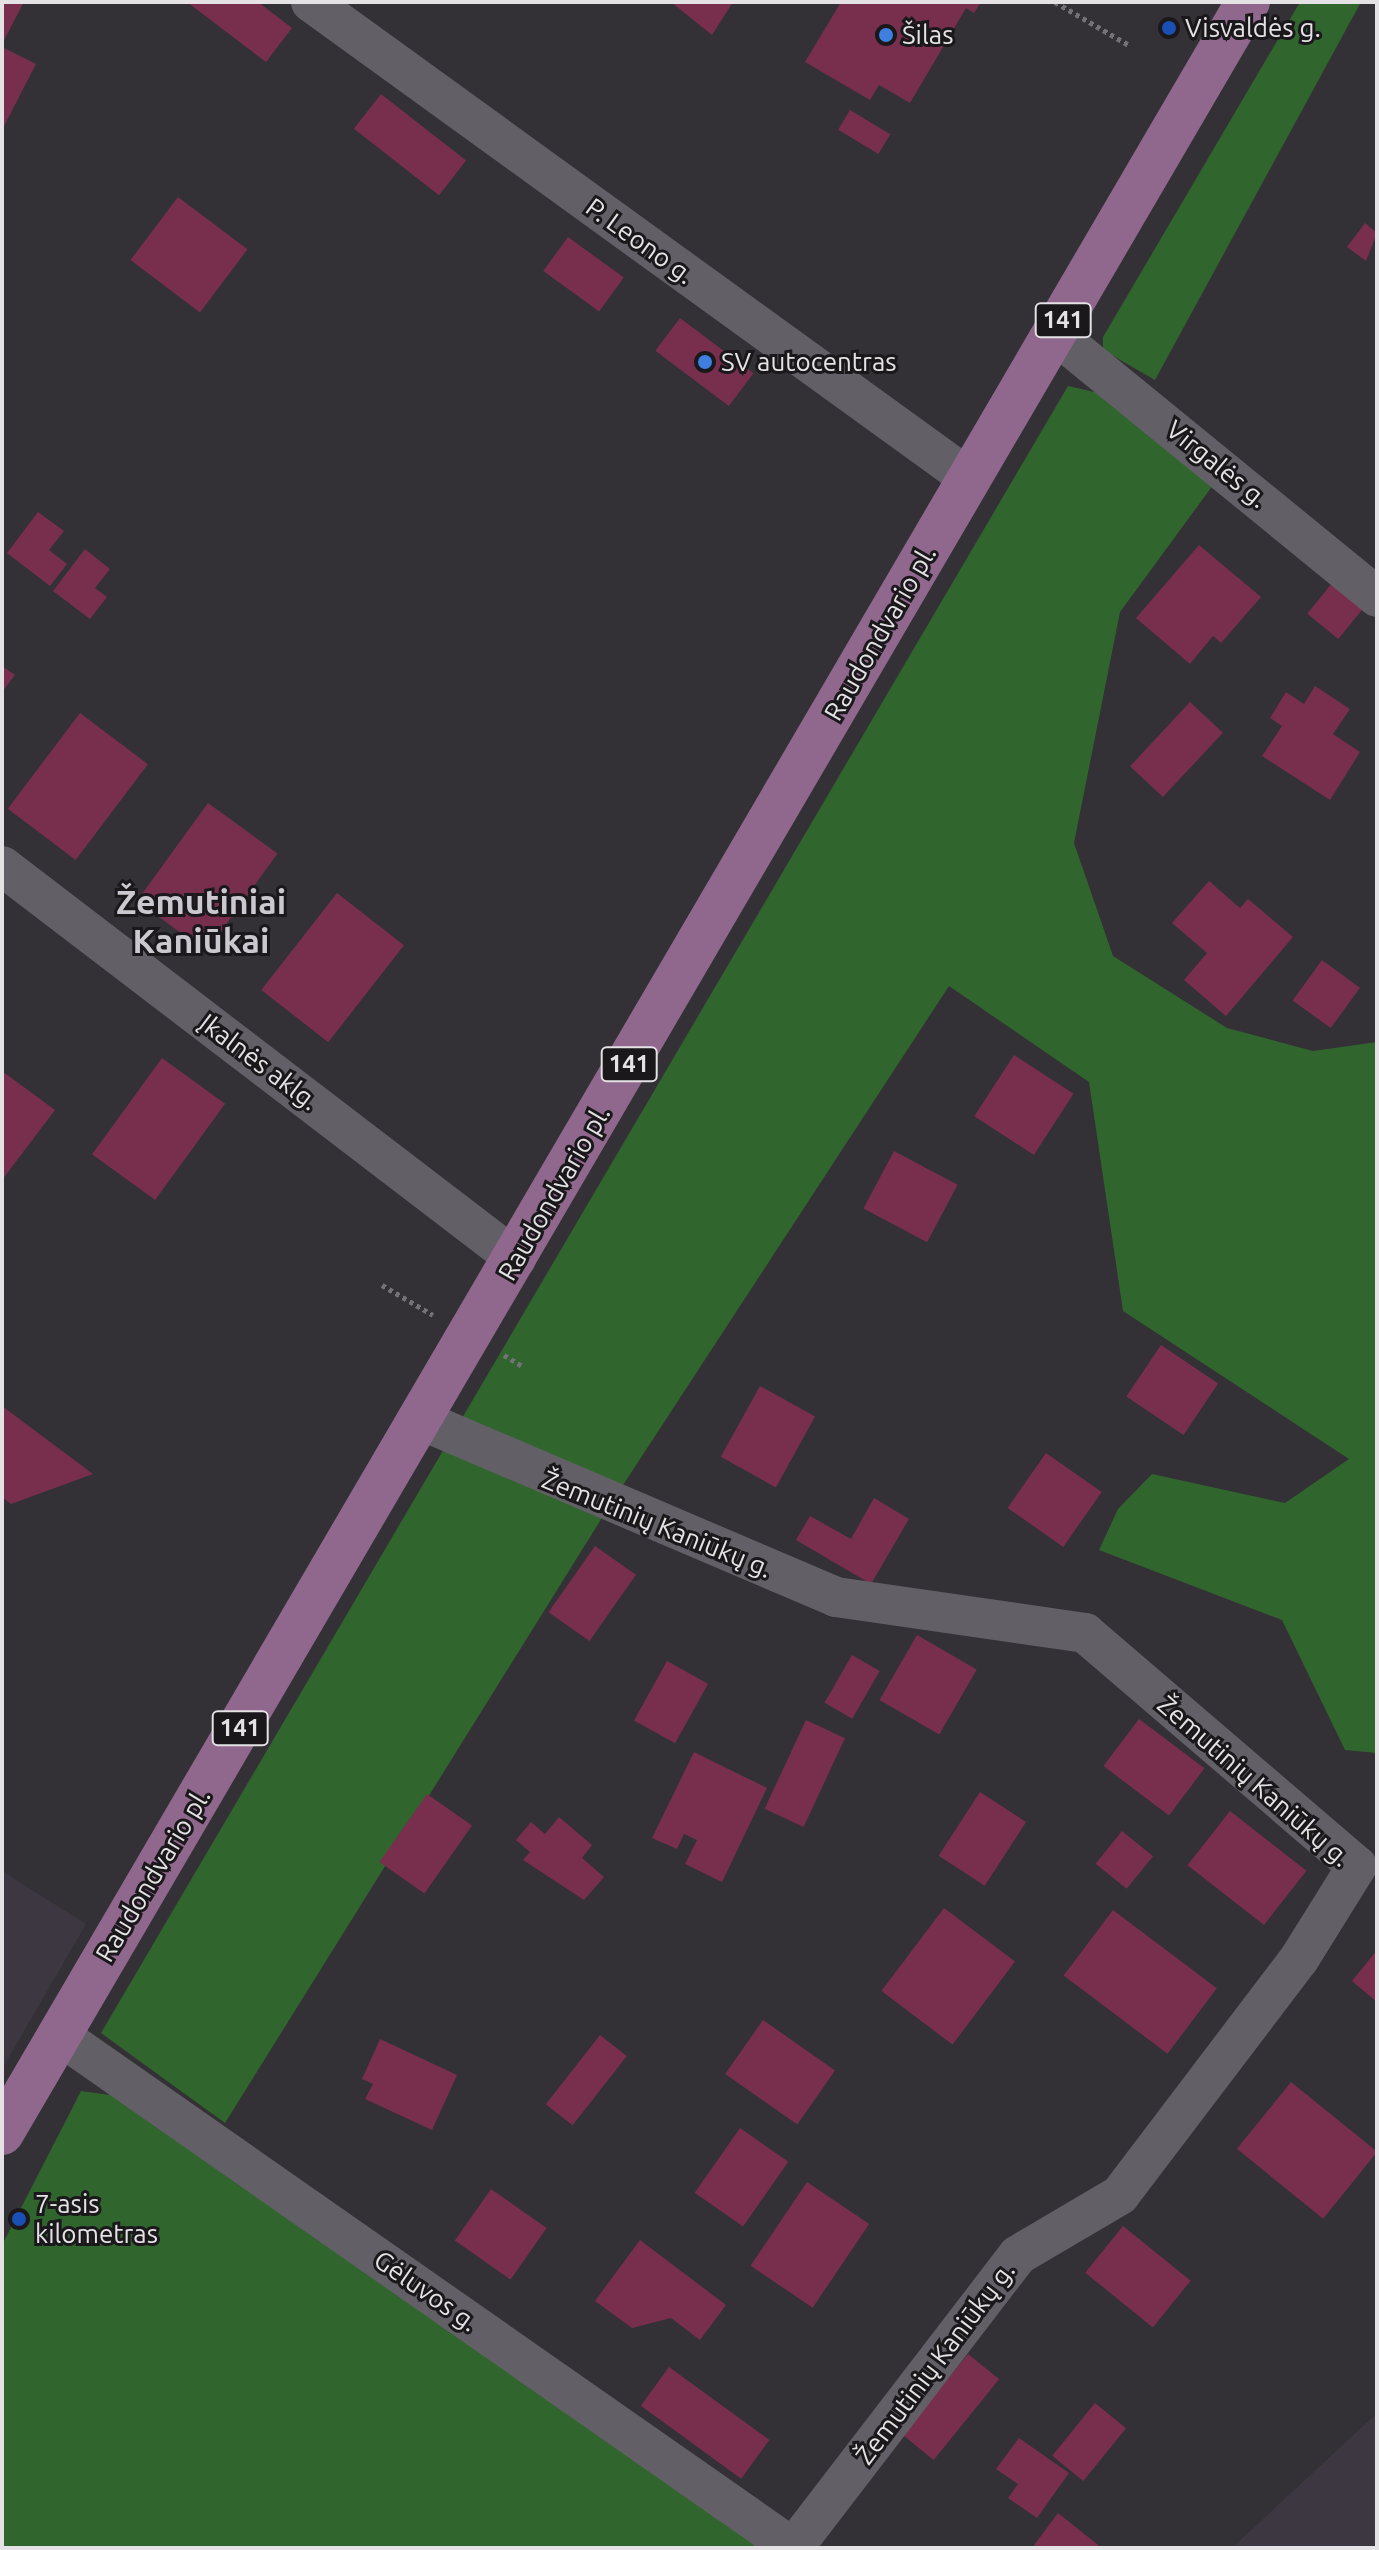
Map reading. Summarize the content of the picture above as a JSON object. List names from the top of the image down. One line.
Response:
{"streets":{"main road":["141","Raudondvario pl."],"street":["P. Leono g.","Virgalės g.","Įkalnės aklg.","Žemutinių Kaniūkų g.","Gėluvos g."]},"crossings":[["P. Leono g.","Raudondvario pl."],["Virgalės g.","Raudondvario pl."],["Raudondvario pl.","Įkalnės aklg."],["Raudondvario pl.","Žemutinių Kaniūkų g."],["Raudondvario pl.","Gėluvos g."],["Žemutinių Kaniūkų g.","Gėluvos g."]],"districts":["Žemutiniai Kaniūkai"],"places":["Visvaldės g.","Šilas","SV autocentras","7-asis kilometras"]}
